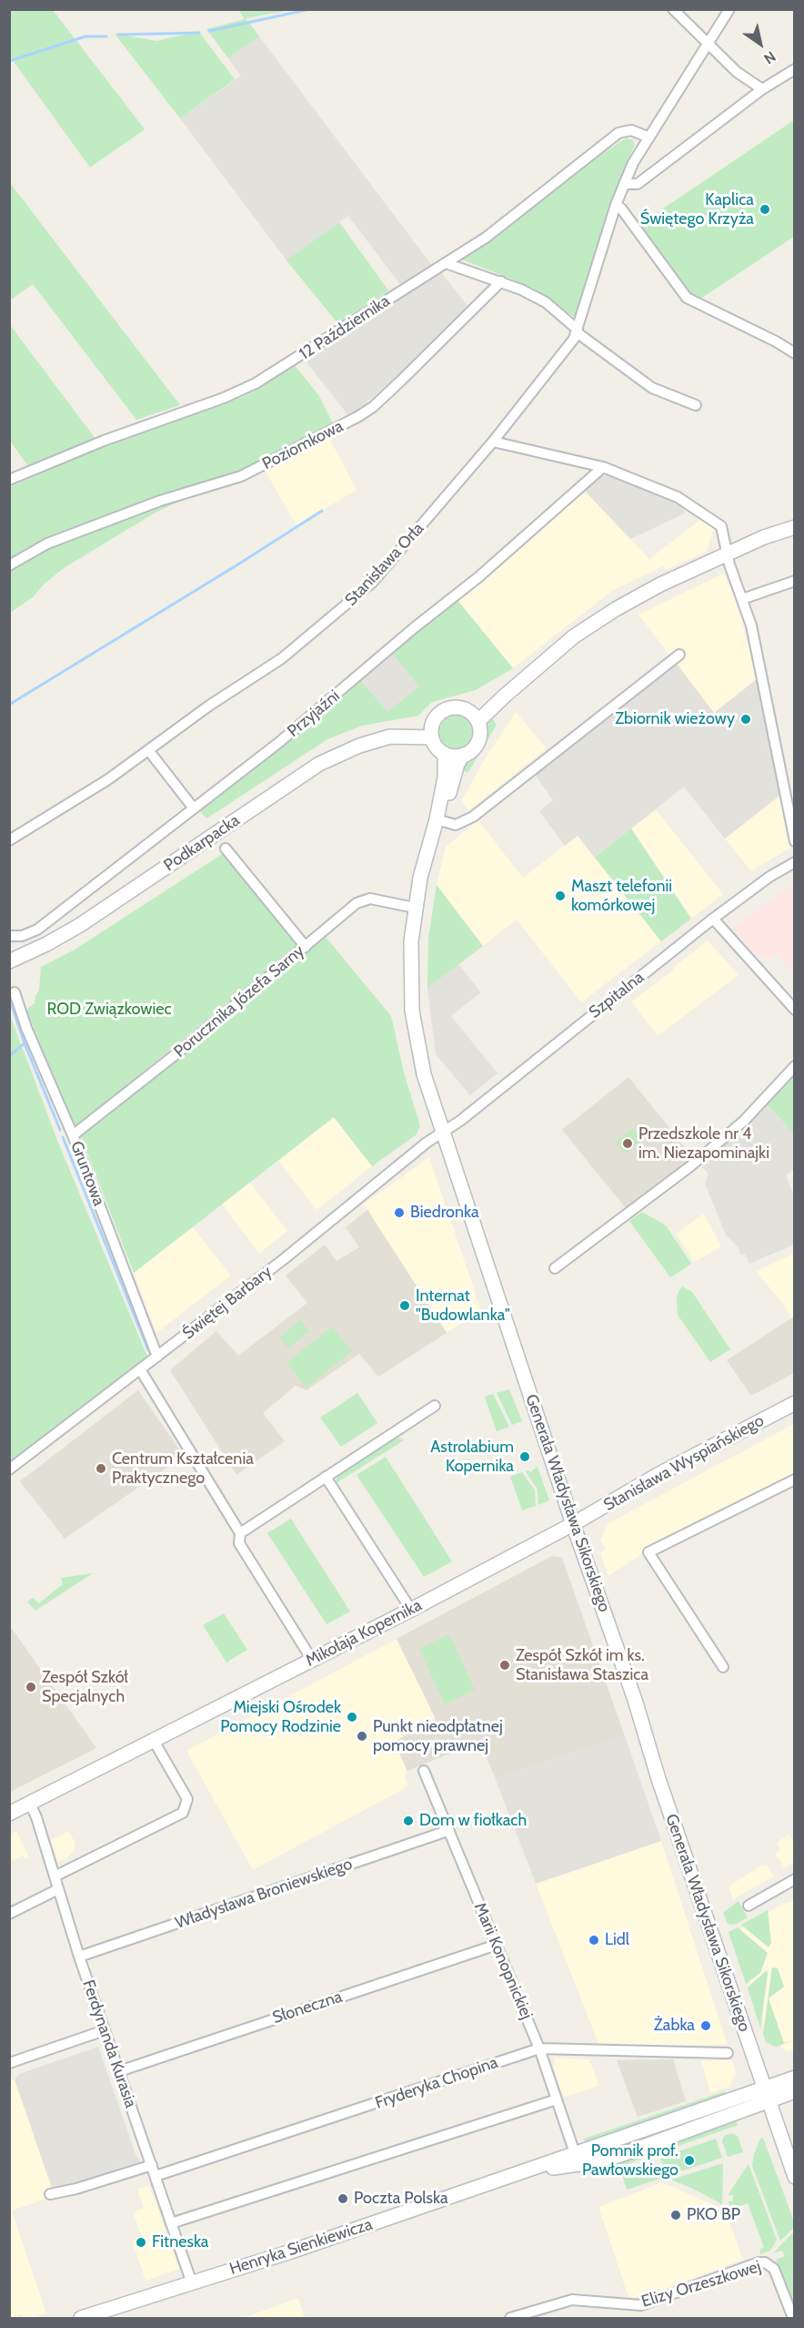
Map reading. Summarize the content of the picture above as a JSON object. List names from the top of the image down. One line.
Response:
{"streets":{"street":["12 Października","Poziomkowa","Stanisława Orła","Przyjaźni","Podkarpacka","Szpitalna","Porucznika Józefa Sarny","Gruntowa","Świętej Barbary","Stanisława Wyspiańskiego","Generała Władysława Sikorskiego","Mikołaja Kopernika","Władysława Broniewskiego","Marii Konopnickiej","Słoneczna","Ferdynanda Kurasia","Fryderyka Chopina","Henryka Sienkiewicza","Elizy Orzeszkowej"]},"crossings":[["12 Października","Stanisława Orła"],["Podkarpacka","Generała Władysława Sikorskiego"],["Szpitalna","Świętej Barbary"],["Szpitalna","Generała Władysława Sikorskiego"],["Porucznika Józefa Sarny","Gruntowa"],["Porucznika Józefa Sarny","Generała Władysława Sikorskiego"],["Gruntowa","Świętej Barbary"],["Świętej Barbary","Generała Władysława Sikorskiego"],["Stanisława Wyspiańskiego","Generała Władysława Sikorskiego"],["Stanisława Wyspiańskiego","Mikołaja Kopernika"],["Generała Władysława Sikorskiego","Mikołaja Kopernika"],["Generała Władysława Sikorskiego","Henryka Sienkiewicza"],["Mikołaja Kopernika","Ferdynanda Kurasia"],["Władysława Broniewskiego","Marii Konopnickiej"],["Władysława Broniewskiego","Ferdynanda Kurasia"],["Marii Konopnickiej","Słoneczna"],["Marii Konopnickiej","Fryderyka Chopina"],["Marii Konopnickiej","Henryka Sienkiewicza"],["Słoneczna","Ferdynanda Kurasia"],["Ferdynanda Kurasia","Fryderyka Chopina"],["Ferdynanda Kurasia","Henryka Sienkiewicza"]],"parks":["ROD Związkowiec"],"places":["Kaplica Świętego Krzyża","Zbiornik wieżowy","Maszt telefonii komórkowej","Przedszkole nr 4 im. Niezapominajki","Biedronka","Internat \"Budowlanka\"","Astrolabium Kopernika","Centrum Kształcenia Praktycznego","Zespół Szkół im ks. Stanisława Staszica","Zespół Szkół Specjalnych","Miejski Ośrodek Pomocy Rodzinie","Punkt nieodpłatnej pomocy prawnej","Dom w fiołkach","Lidl","Żabka","Pomnik prof. Pawłowskiego","Poczta Polska","PKO BP","Fitneska"],"north":"bottom right"}
